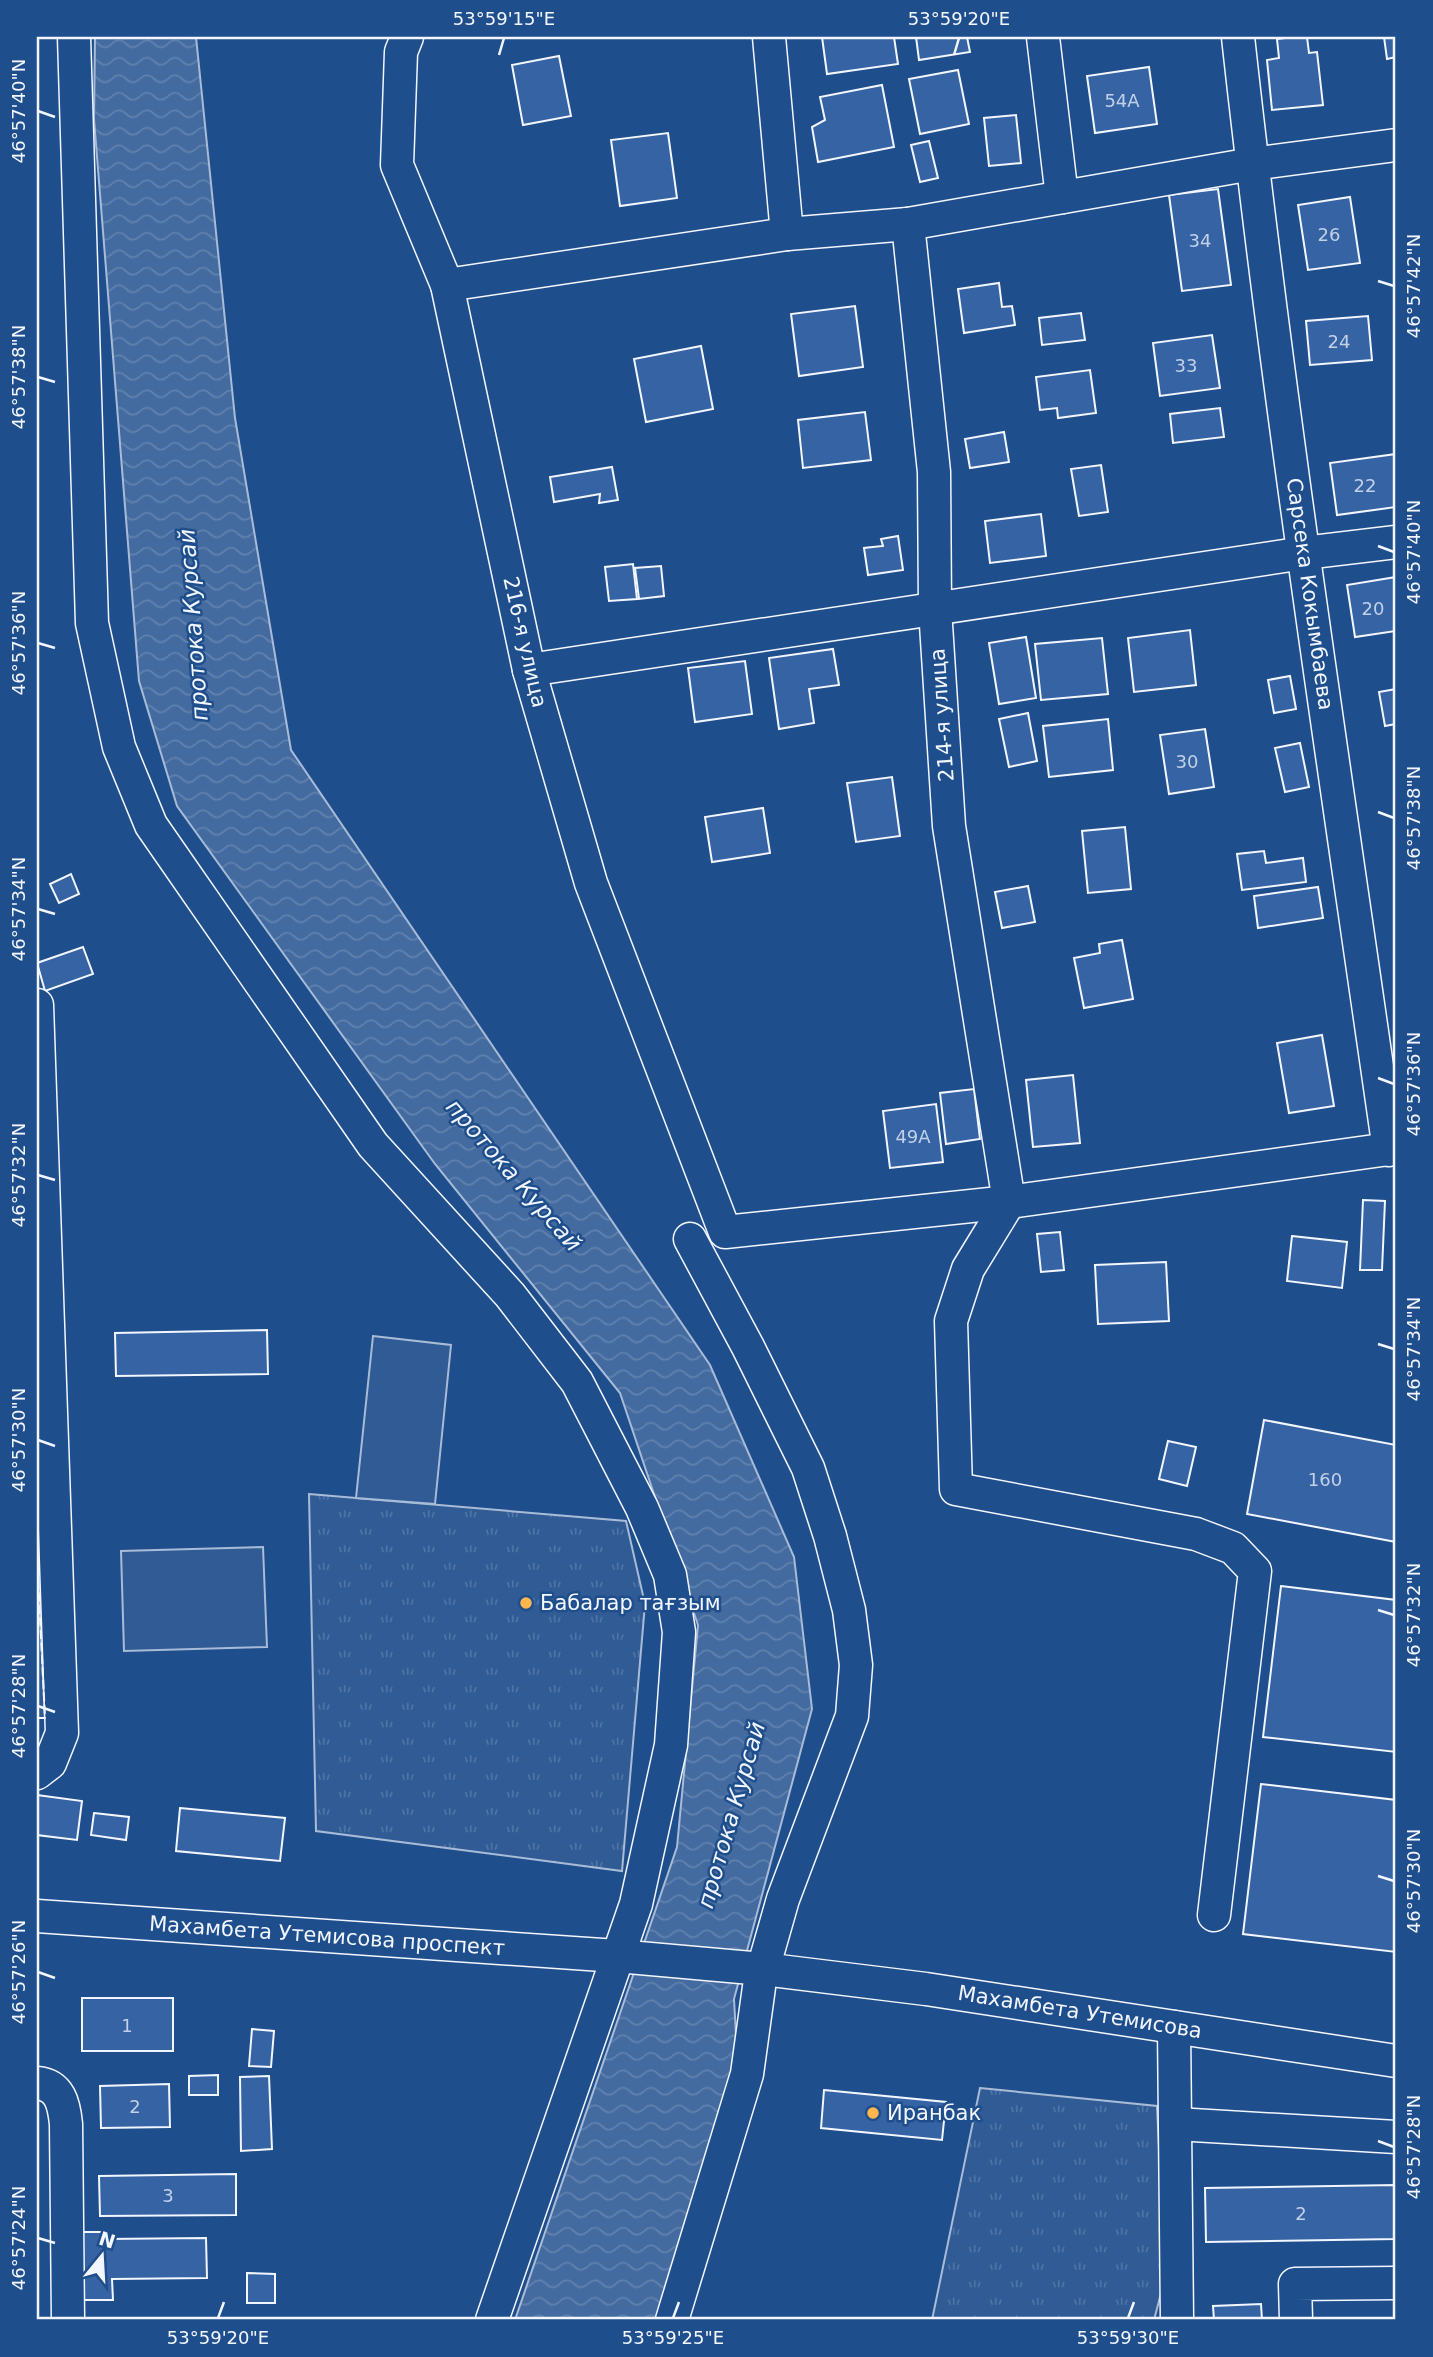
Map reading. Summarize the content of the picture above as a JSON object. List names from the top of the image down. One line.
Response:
{"streets":{"street":["Сарсека Кокымбаева","216-я улица","214-я улица","Махамбета Утемисова проспект","Махамбета Утемисова"]},"crossings":[["216-я улица","214-я улица"],["Махамбета Утемисова проспект","Махамбета Утемисова"]],"water":["протока Курсай"],"places":["Бабалар тағзым","Иранбак"],"house_numbers":["54А","26","34","24","33","22","20","30","49А","160","1","2","3","2"],"north":"top","coordinates":["53°59'15\"E","53°59'20\"E","46°57'40\"N","46°57'42\"N","46°57'38\"N","46°57'36\"N","46°57'34\"N","46°57'32\"N","46°57'30\"N","46°57'28\"N","46°57'26\"N","46°57'24\"N","53°59'25\"E","53°59'30\"E"]}
